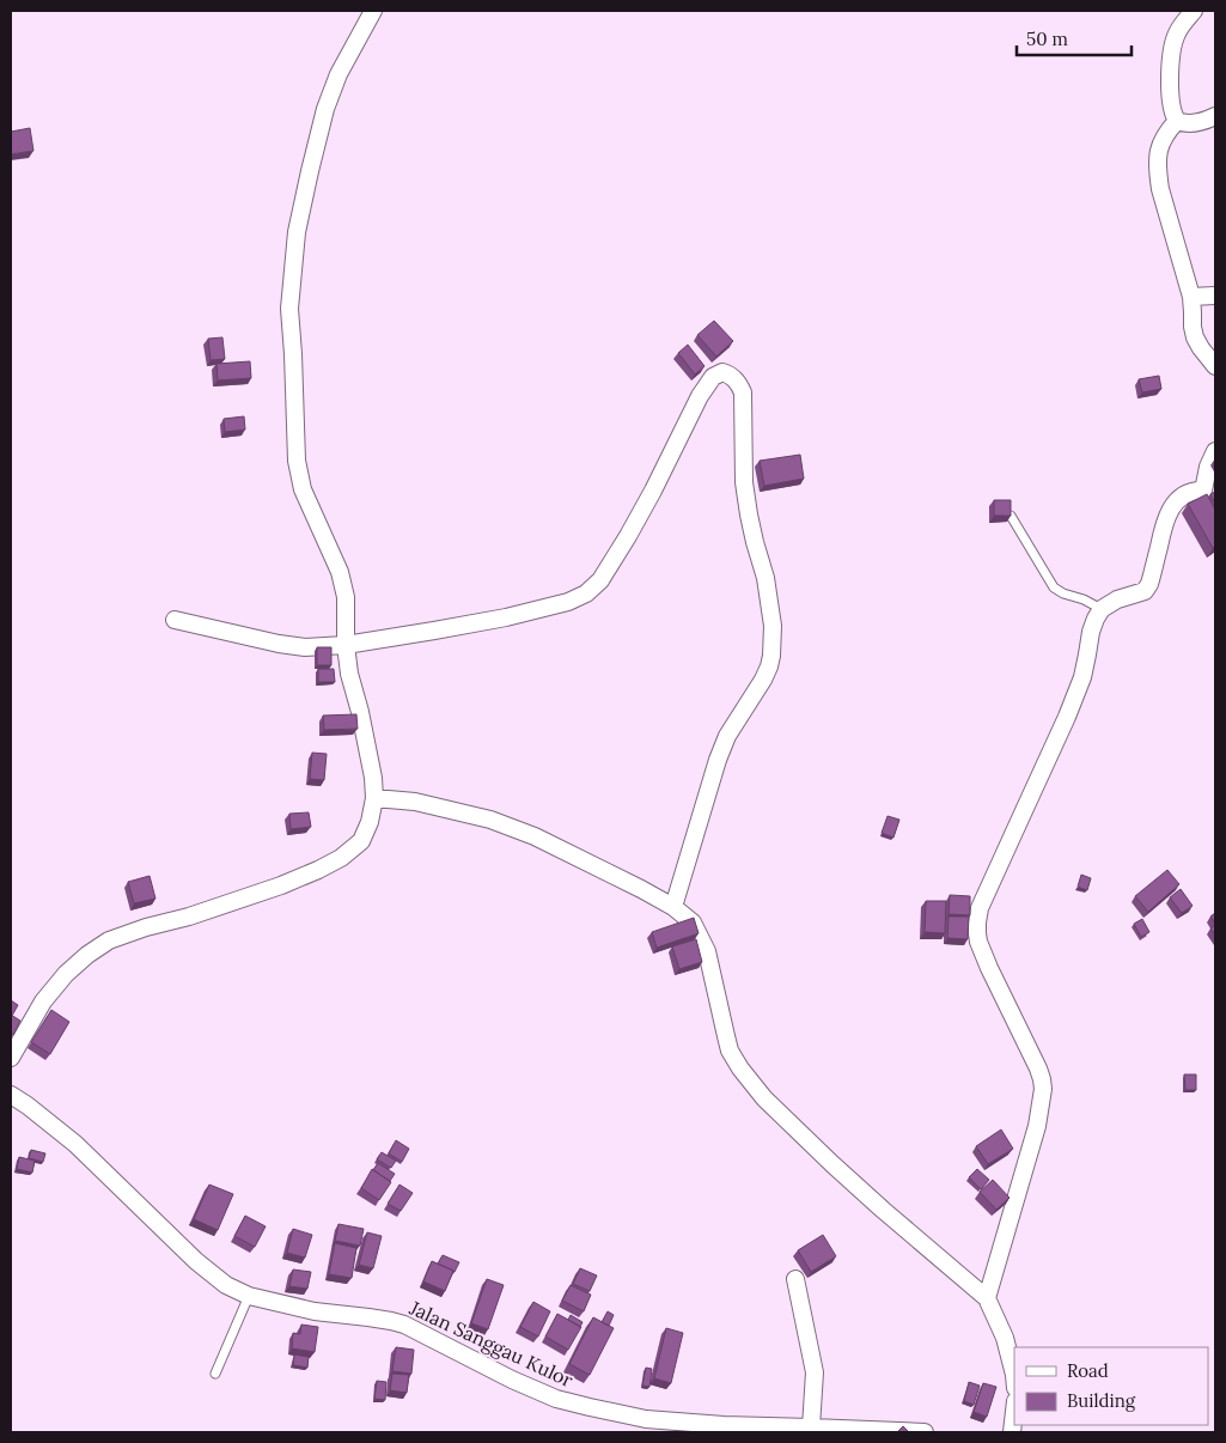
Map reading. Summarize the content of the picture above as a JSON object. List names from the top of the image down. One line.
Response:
{"streets":{"street":["Jalan Sanggau Kulor"]},"legend":["Road","Building"],"scale_bar":"50 m"}
